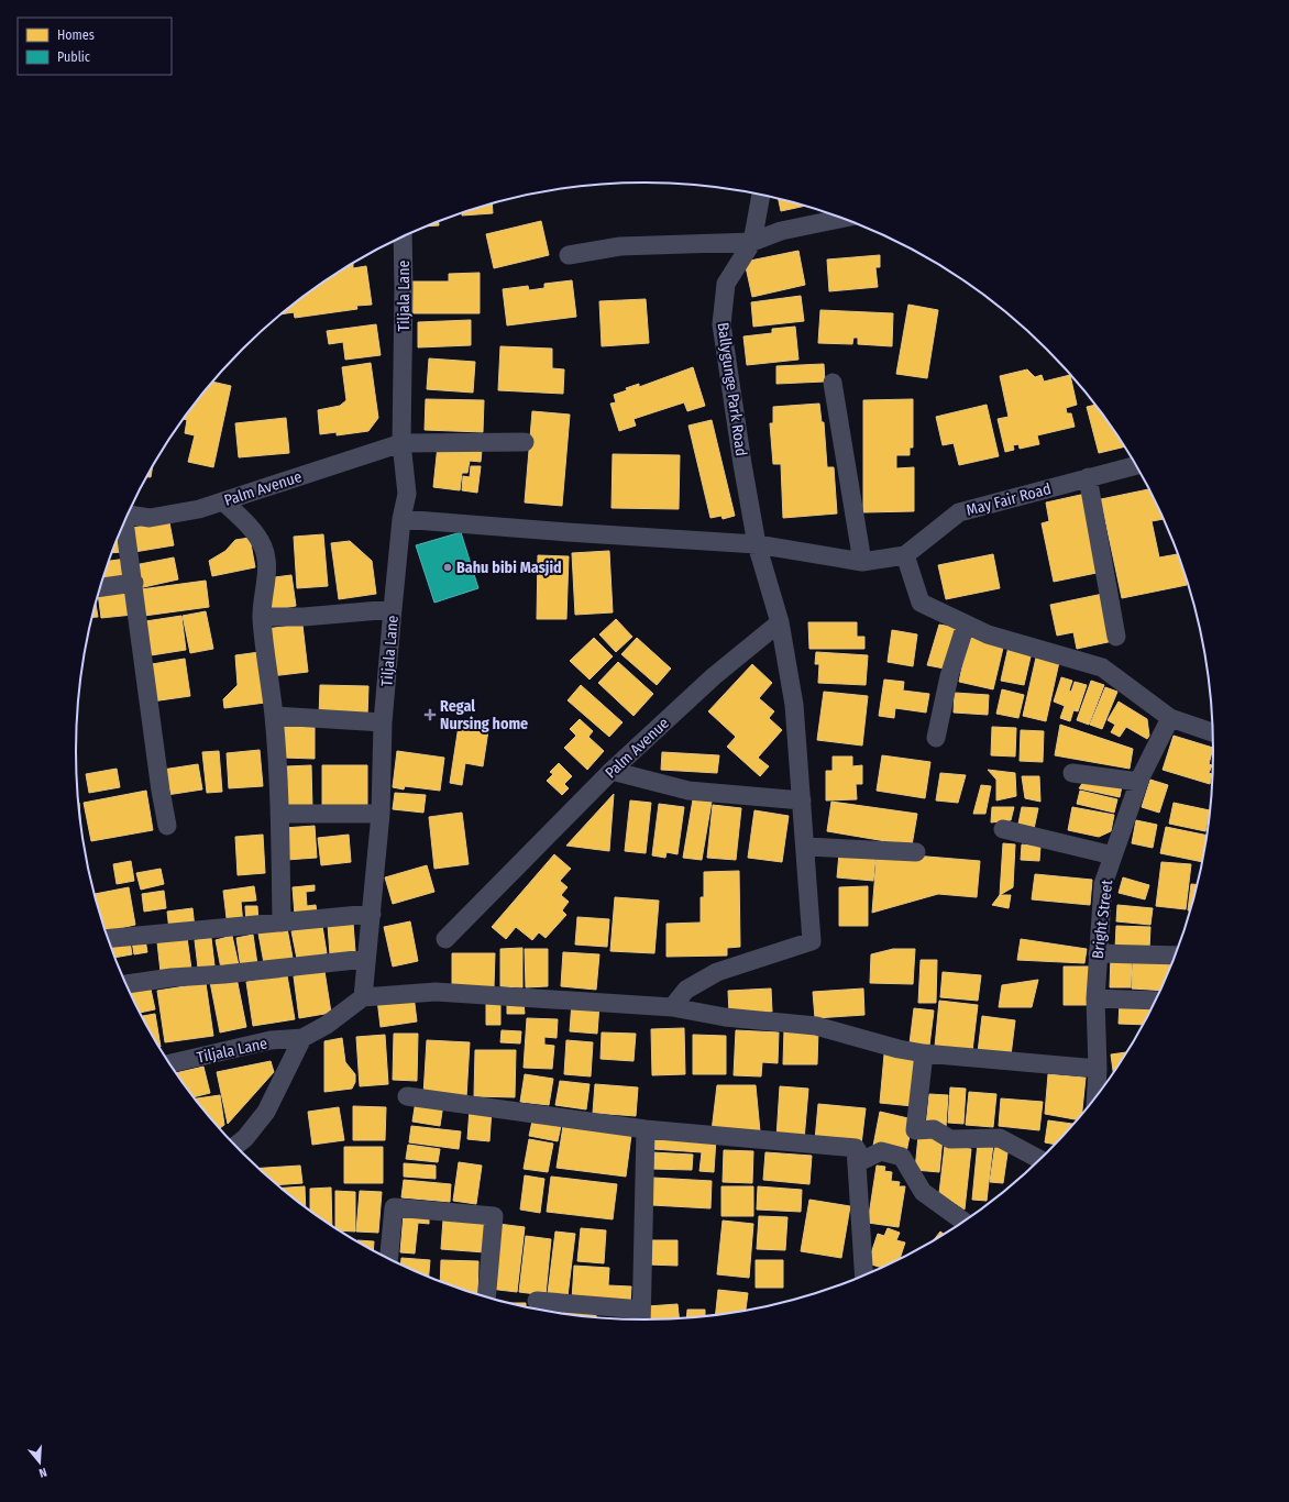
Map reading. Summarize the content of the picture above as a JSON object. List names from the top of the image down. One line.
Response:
{"streets":{"street":["Tiljala Lane","Ballygunge Park Road","Palm Avenue","May Fair Road","Bright Street"]},"crossings":[["Tiljala Lane","Palm Avenue"],["Tiljala Lane","May Fair Road"],["Ballygunge Park Road","May Fair Road"]],"places":{"other":["Bahu bibi Masjid"],"health":["Regal Nursing home"]},"legend":["Homes","Public"],"north":"bottom"}
